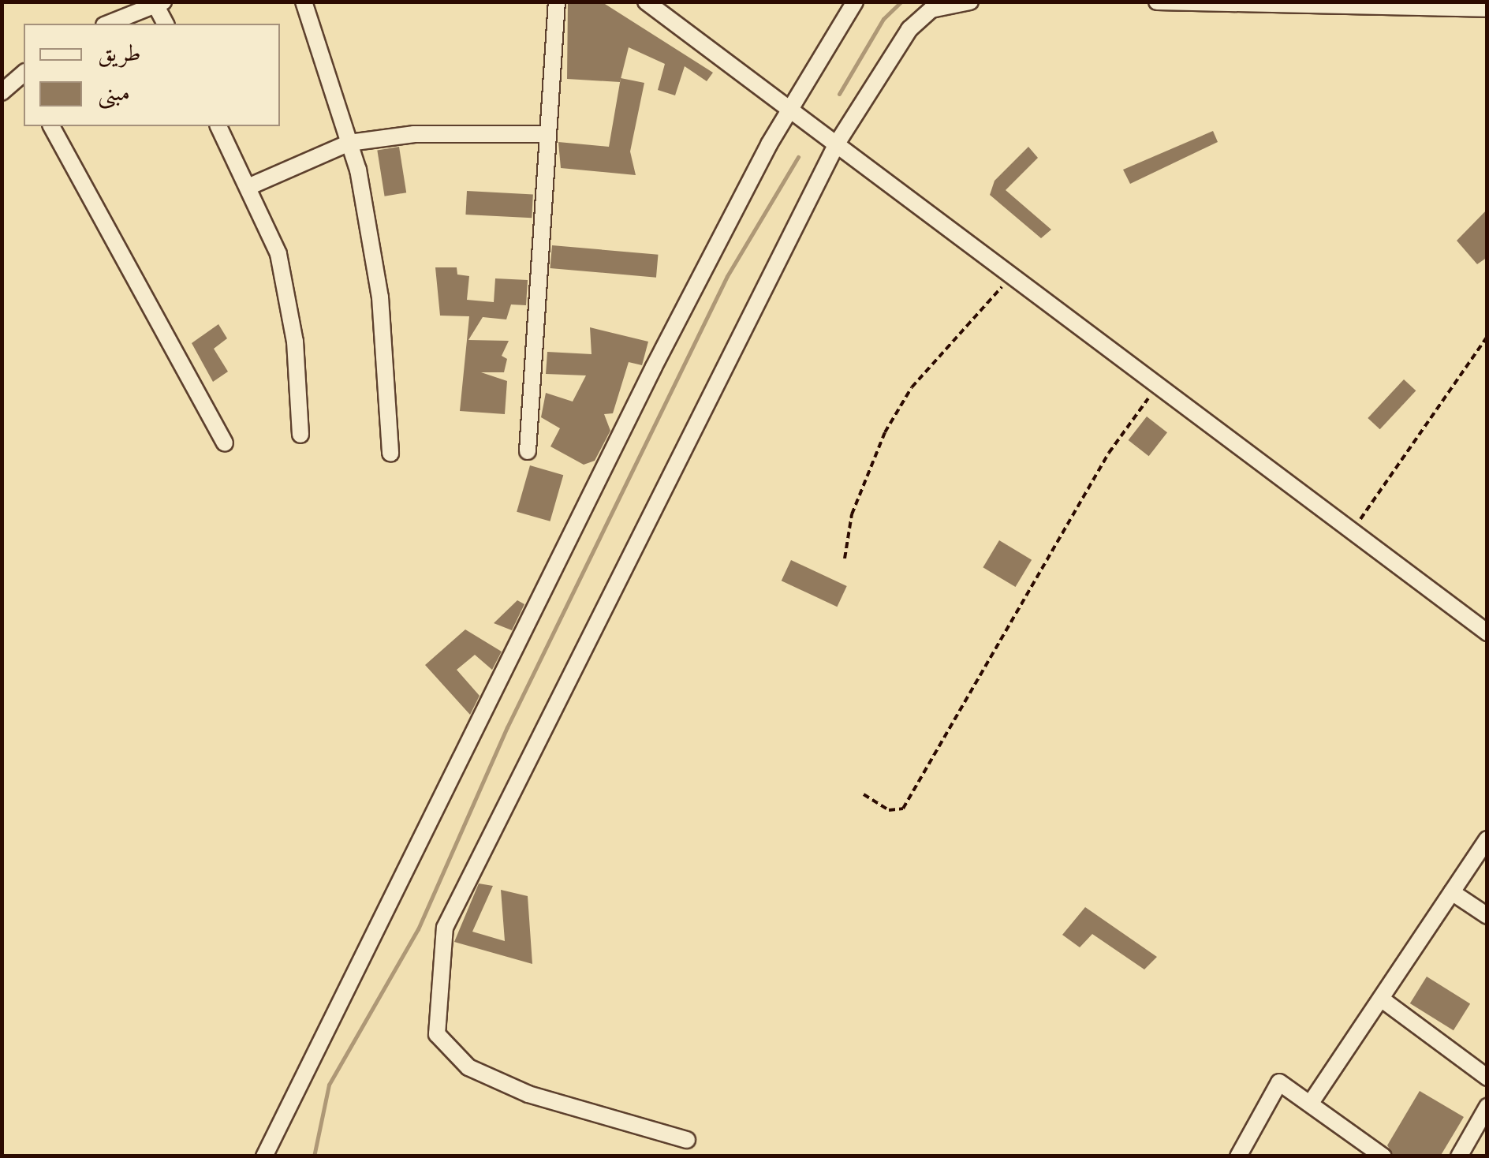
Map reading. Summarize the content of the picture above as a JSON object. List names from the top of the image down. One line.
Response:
{"legend":["طريق","مبنى"]}
